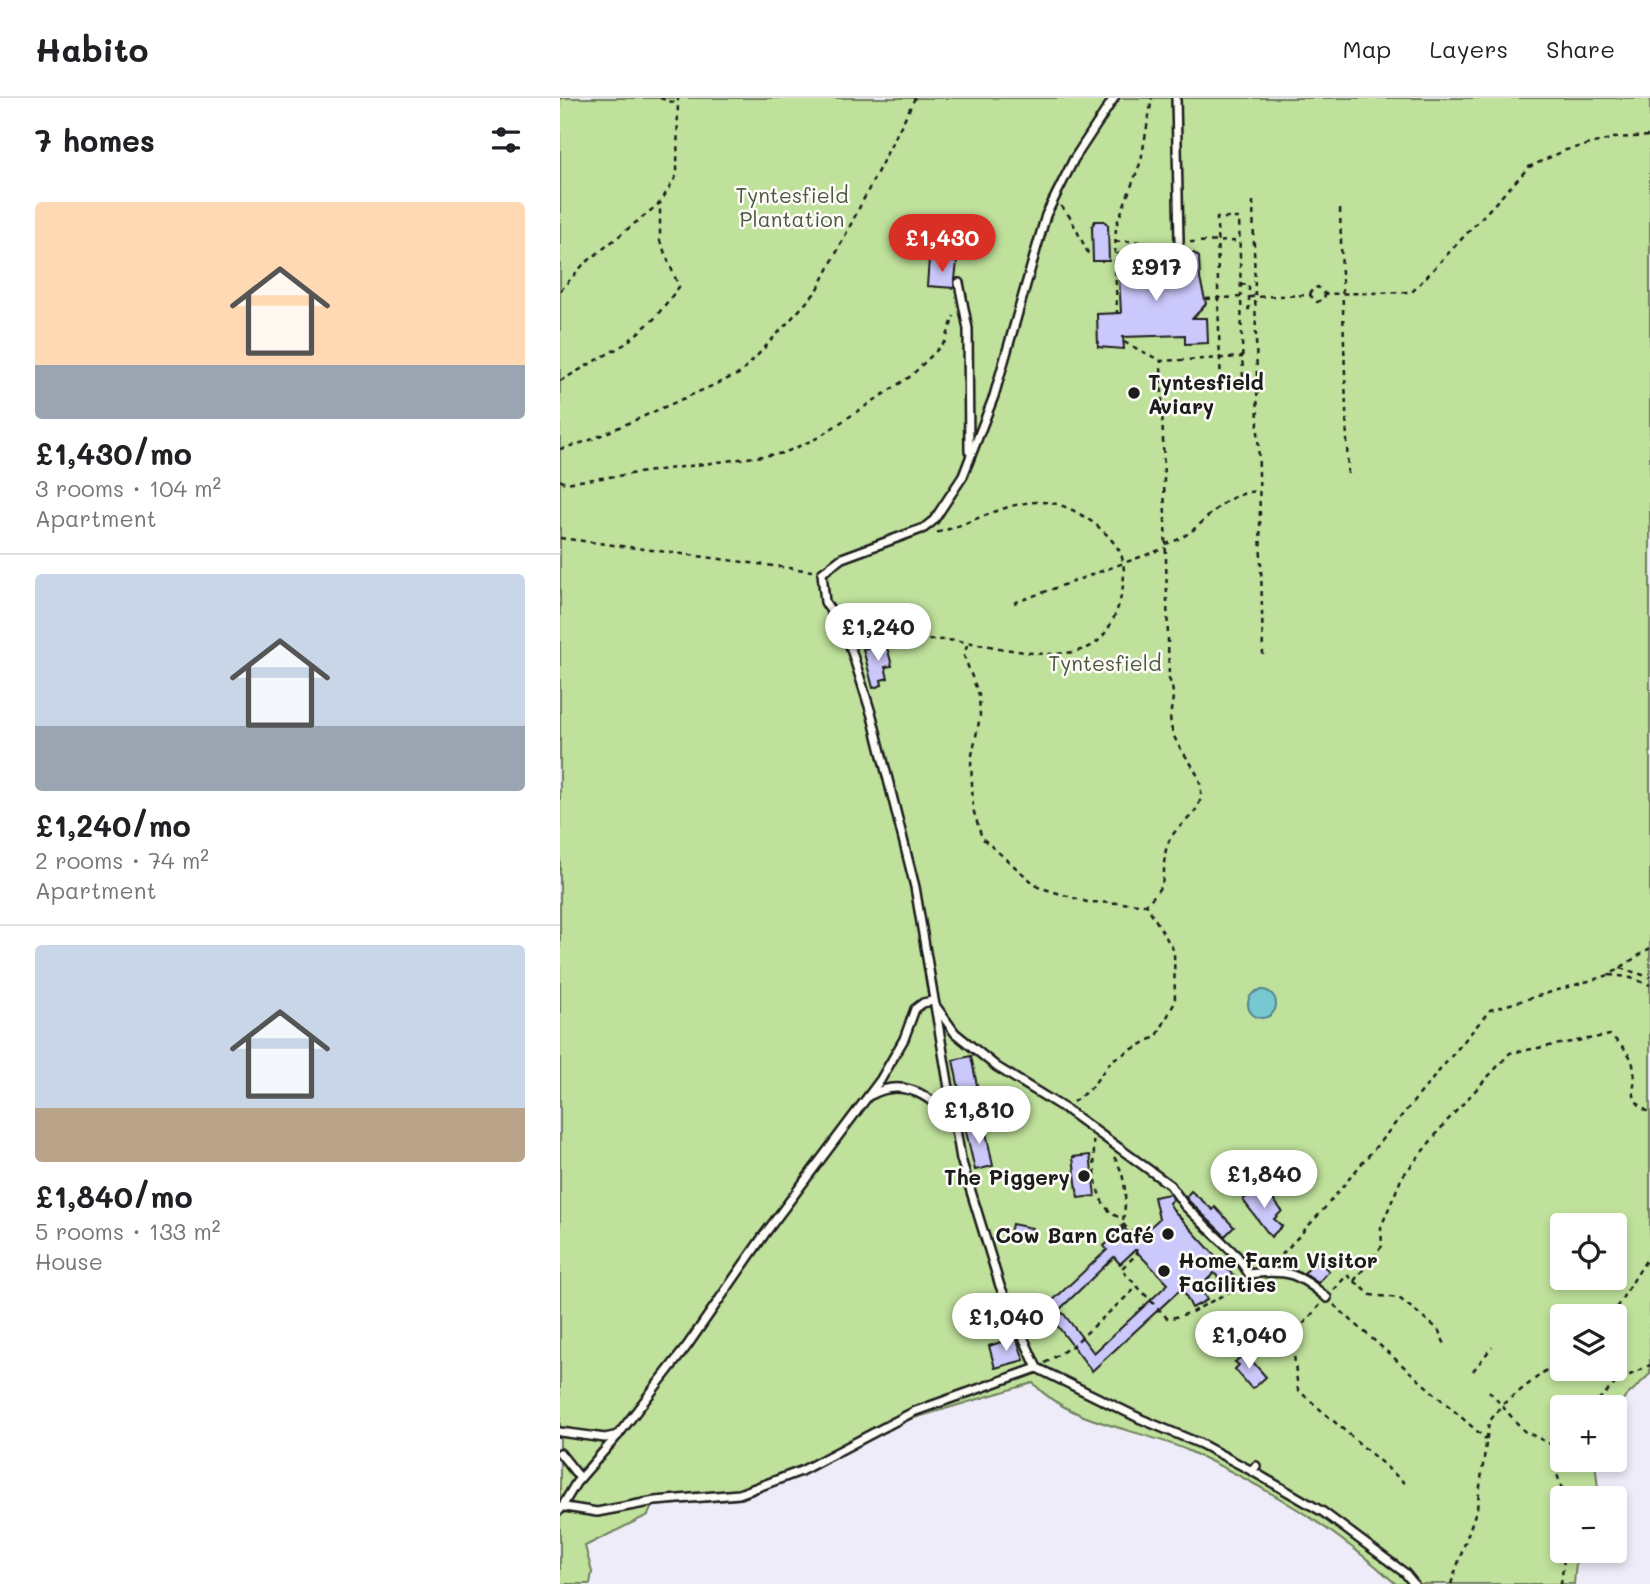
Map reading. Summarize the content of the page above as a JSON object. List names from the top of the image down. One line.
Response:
{"parks":["Tyntesfield Plantation","Tyntesfield"],"places":["Tyntesfield Aviary","The Piggery","Cow Barn Café","Home Farm Visitor Facilities"],"page":{"header":"Habito","nav":["Map","Layers","Share"],"heading":"7 homes","list":[{"name":"£1,430/mo","note":"3 rooms · 104 m² · Apartment"},{"name":"£1,240/mo","note":"2 rooms · 74 m² · Apartment"},{"name":"£1,840/mo","note":"5 rooms · 133 m² · House"}],"price":["£1,430","£917","£1,240","£1,810","£1,840","£1,040","£1,040"],"map_buttons":["+","−"]}}
